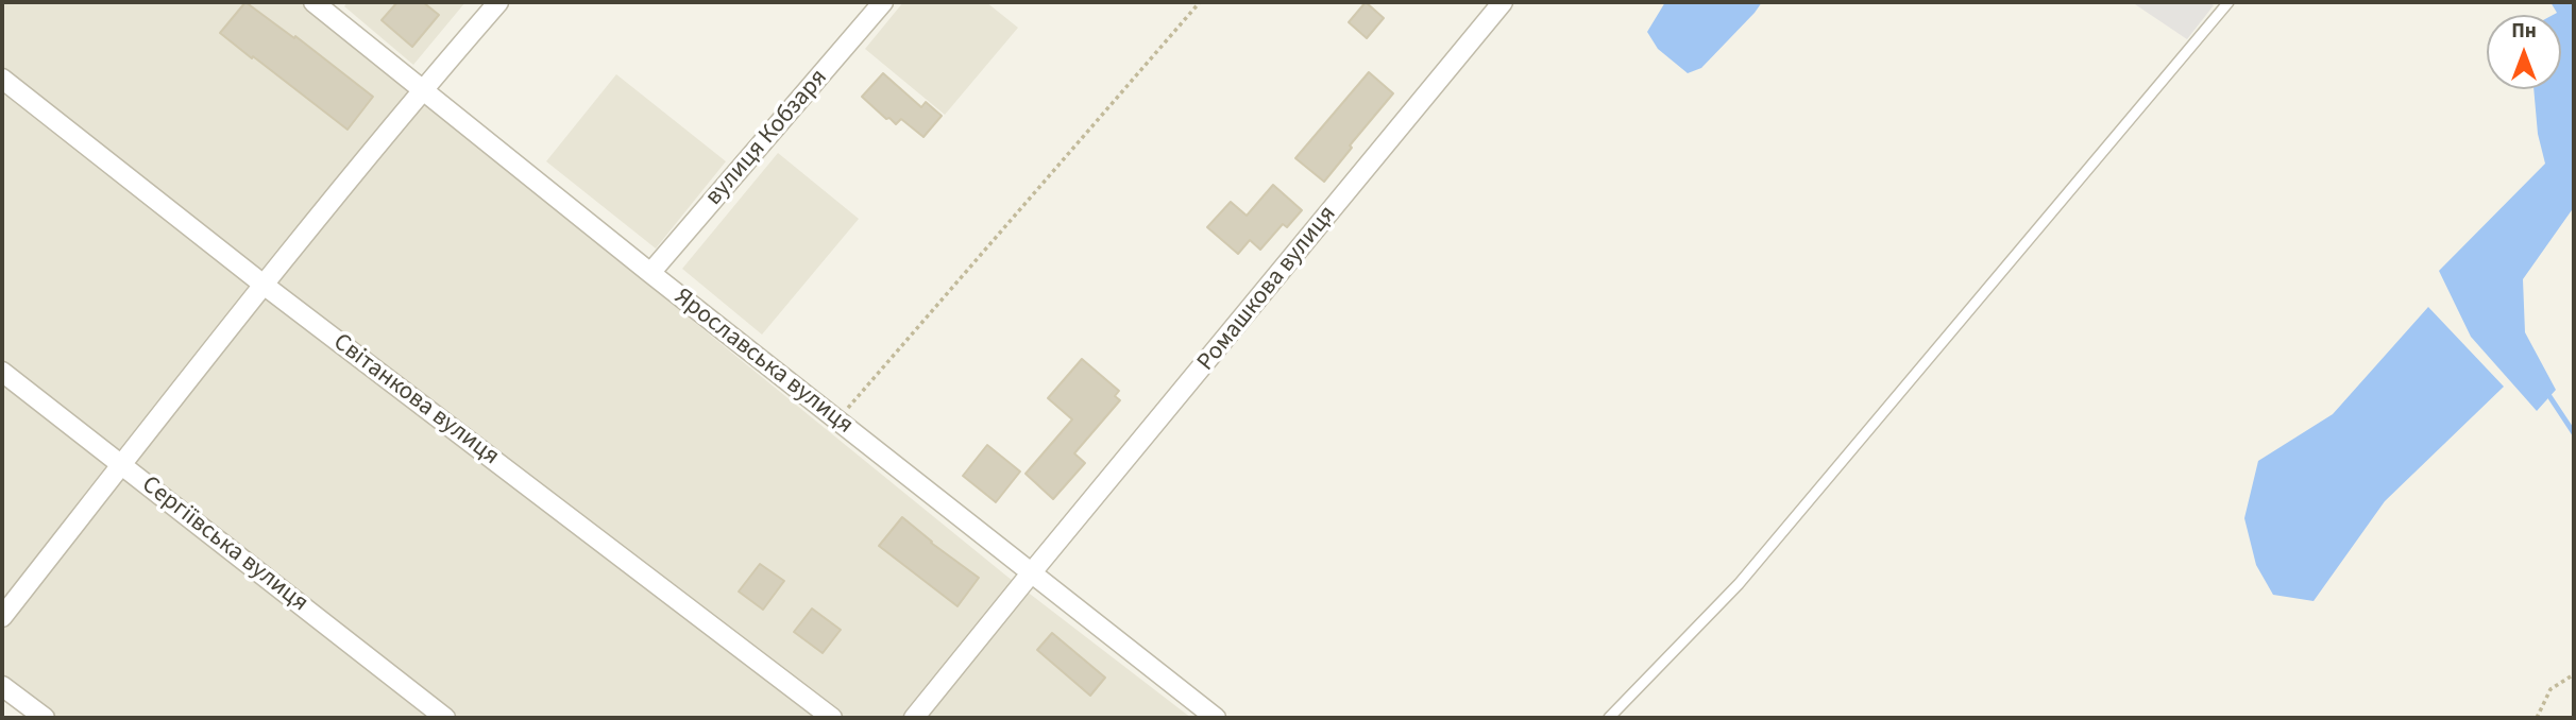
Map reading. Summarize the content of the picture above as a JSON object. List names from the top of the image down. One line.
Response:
{"streets":{"street":["вулиця Кобзаря","Ромашкова вулиця","Ярославська вулиця","Світанкова вулиця","Сергіївська вулиця"]},"crossings":[["вулиця Кобзаря","Ярославська вулиця"],["Ромашкова вулиця","Ярославська вулиця"]],"north":"top"}
